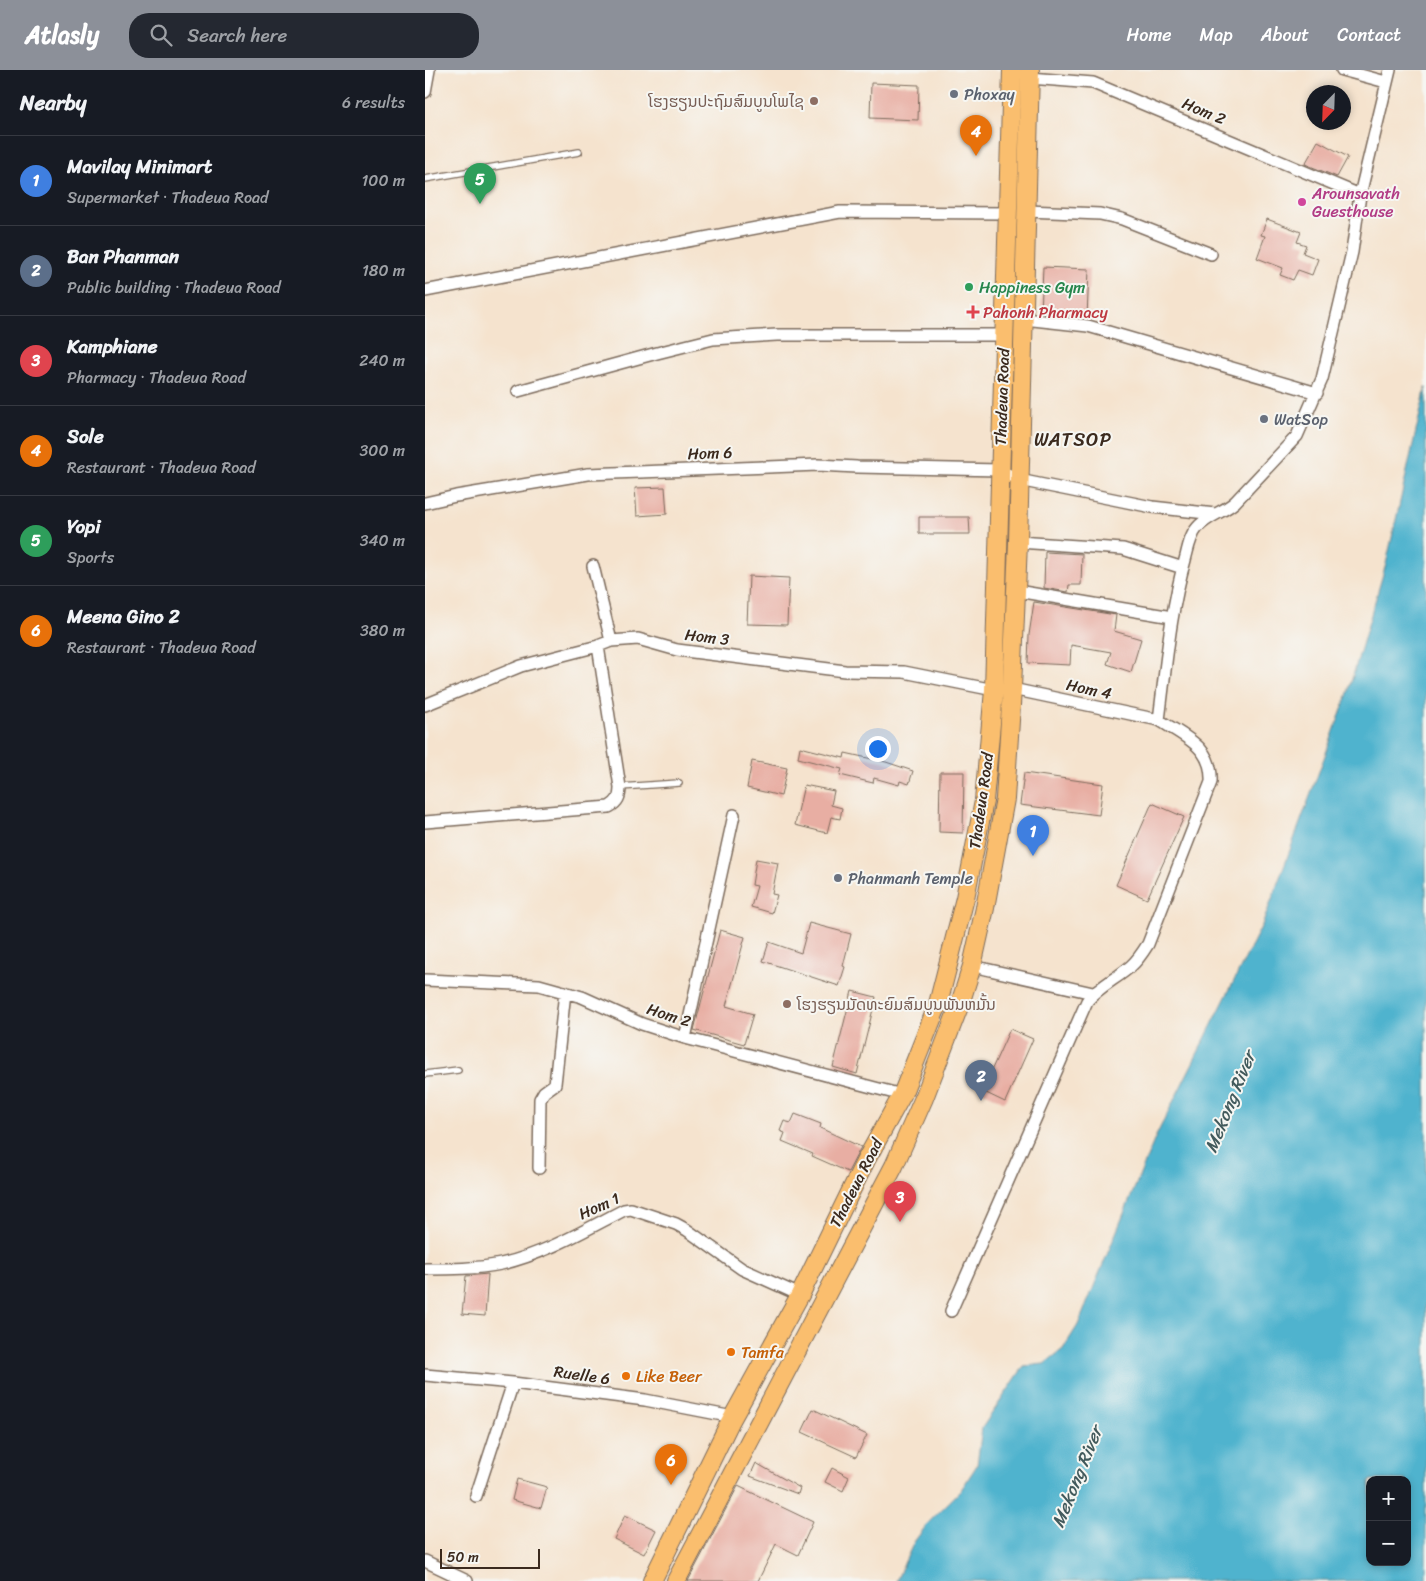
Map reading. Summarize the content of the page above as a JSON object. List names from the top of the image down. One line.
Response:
{"streets":{"main road":["Thadeua Road"],"street":["Hom 2","Hom 6","Hom 3","Hom 4","Hom 1","Ruelle 6"]},"crossings":[["Hom 2","Thadeua Road"],["Thadeua Road","Hom 6"],["Thadeua Road","Hom 3"],["Thadeua Road","Hom 4"],["Thadeua Road","Hom 1"],["Thadeua Road","Ruelle 6"]],"districts":["WATSOP"],"water":["Mekong River"],"places":{"other":["Phoxay","ໂຮງຮຽນປະຖົມສົມບູນໂພໄຊ","Arounsavath Guesthouse","Happiness Gym","WatSop","Phanmanh Temple","ໂຮງຮຽນມັດທະຍົມສົມບູນພັນຫມັ້ນ","Tamfa","Like Beer"],"health":["Pahonh Pharmacy"]},"scale_bar":"50 m","north":"bottom left","page":{"header":"Atlasly","search":"Search here","nav":["Home","Map","About","Contact"],"heading":["Nearby","6 results"],"pins":["4","5","1","2","3","6"],"list":[{"mark":"1","name":"Mavilay Minimart","note":"Supermarket · Thadeua Road","value":"100 m"},{"mark":"2","name":"Ban Phanman","note":"Public building · Thadeua Road","value":"180 m"},{"mark":"3","name":"Kamphiane","note":"Pharmacy · Thadeua Road","value":"240 m"},{"mark":"4","name":"Sole","note":"Restaurant · Thadeua Road","value":"300 m"},{"mark":"5","name":"Yopi","note":"Sports","value":"340 m"},{"mark":"6","name":"Meena Gino 2","note":"Restaurant · Thadeua Road","value":"380 m"}],"map_buttons":["+","−"],"scale":"50 m"}}
